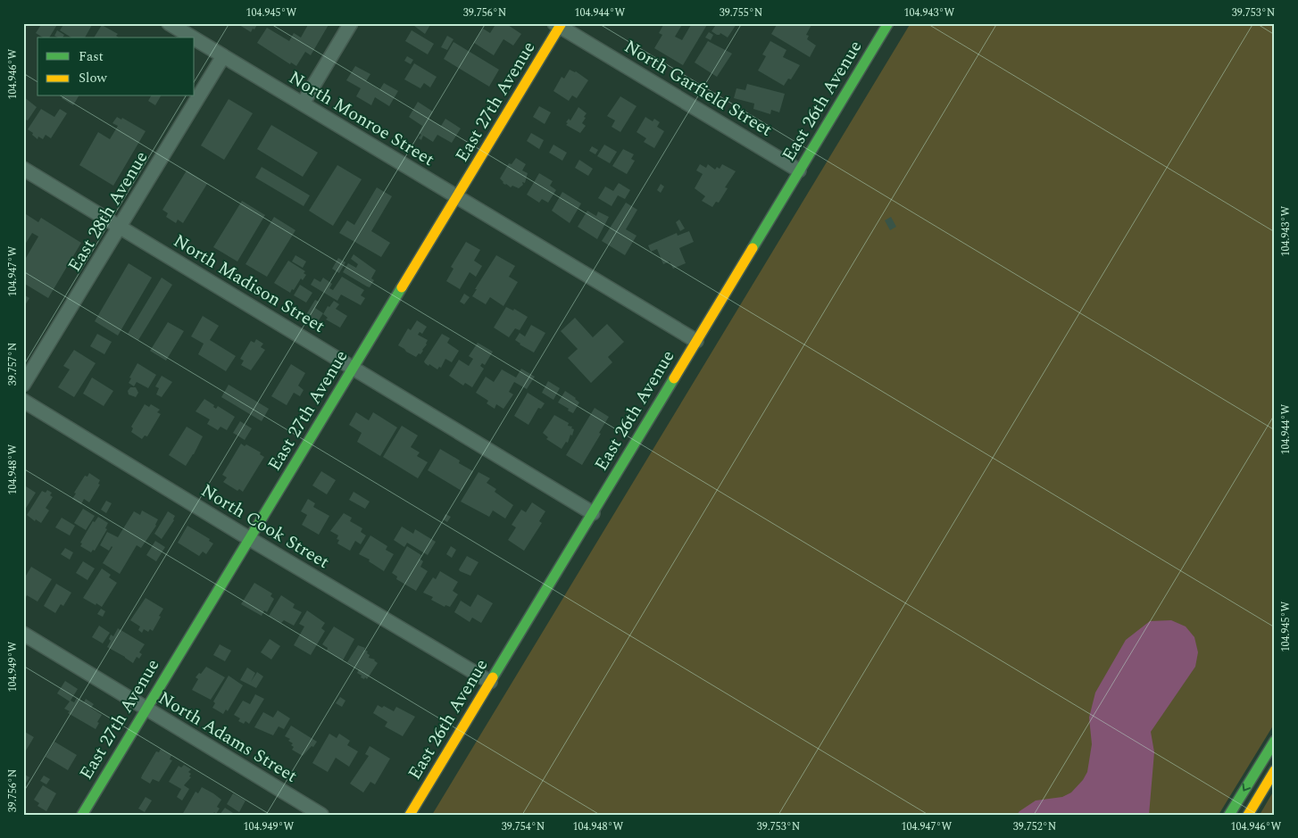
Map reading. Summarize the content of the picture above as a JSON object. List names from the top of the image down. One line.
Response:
{"streets":{"street":["North Garfield Street","East 26th Avenue","East 27th Avenue","North Monroe Street","East 28th Avenue","North Madison Street","North Cook Street","North Adams Street"]},"crossings":[["North Garfield Street","East 26th Avenue"],["North Garfield Street","East 27th Avenue"],["East 26th Avenue","North Monroe Street"],["East 26th Avenue","North Madison Street"],["East 26th Avenue","North Cook Street"],["East 27th Avenue","North Monroe Street"],["East 27th Avenue","North Madison Street"],["East 27th Avenue","North Cook Street"],["East 27th Avenue","North Adams Street"],["North Monroe Street","East 28th Avenue"],["East 28th Avenue","North Madison Street"]],"legend":["Fast","Slow"],"coordinates":["104.945°W","39.756°N","104.944°W","39.755°N","104.943°W","39.753°N","104.946°W","104.947°W","39.757°N","104.948°W","104.949°W","39.754°N","39.752°N"]}
